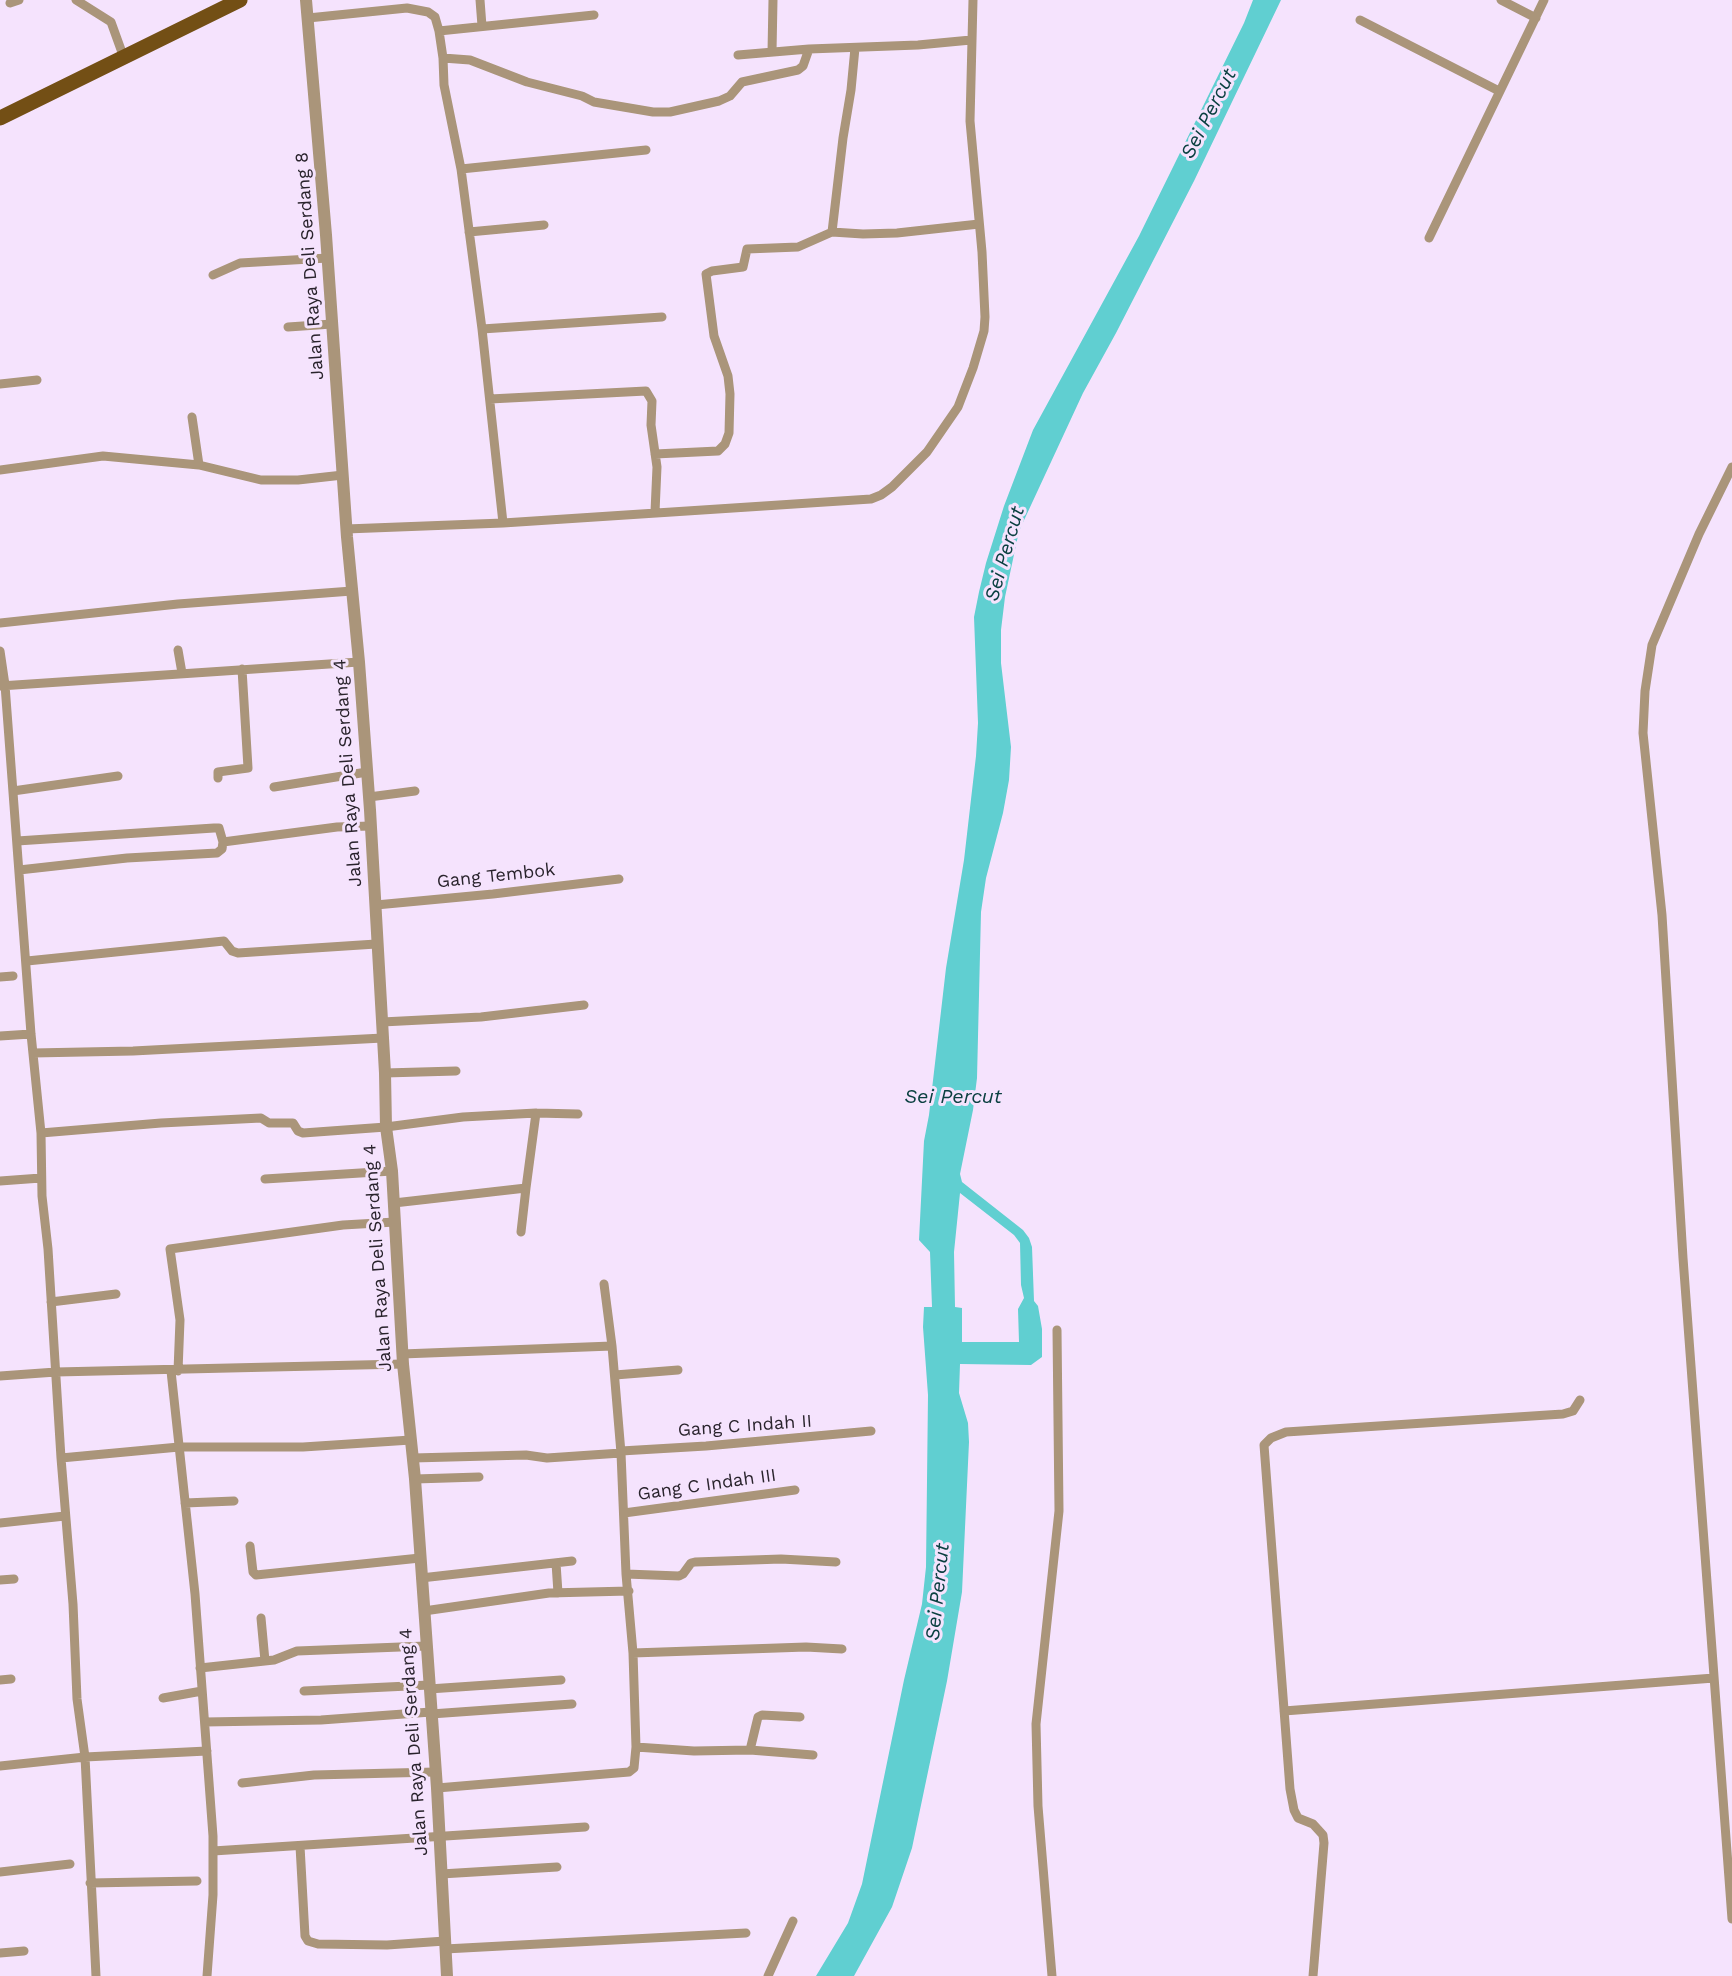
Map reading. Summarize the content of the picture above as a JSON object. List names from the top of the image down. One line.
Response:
{"streets":{"street":["Jalan Raya Deli Serdang 8","Jalan Raya Deli Serdang 4","Gang Tembok","Gang C Indah II","Gang C Indah III"]},"crossings":[["Jalan Raya Deli Serdang 8","Jalan Raya Deli Serdang 4"],["Jalan Raya Deli Serdang 4","Gang Tembok"],["Jalan Raya Deli Serdang 4","Gang C Indah II"]],"water":["Sei Percut"]}
